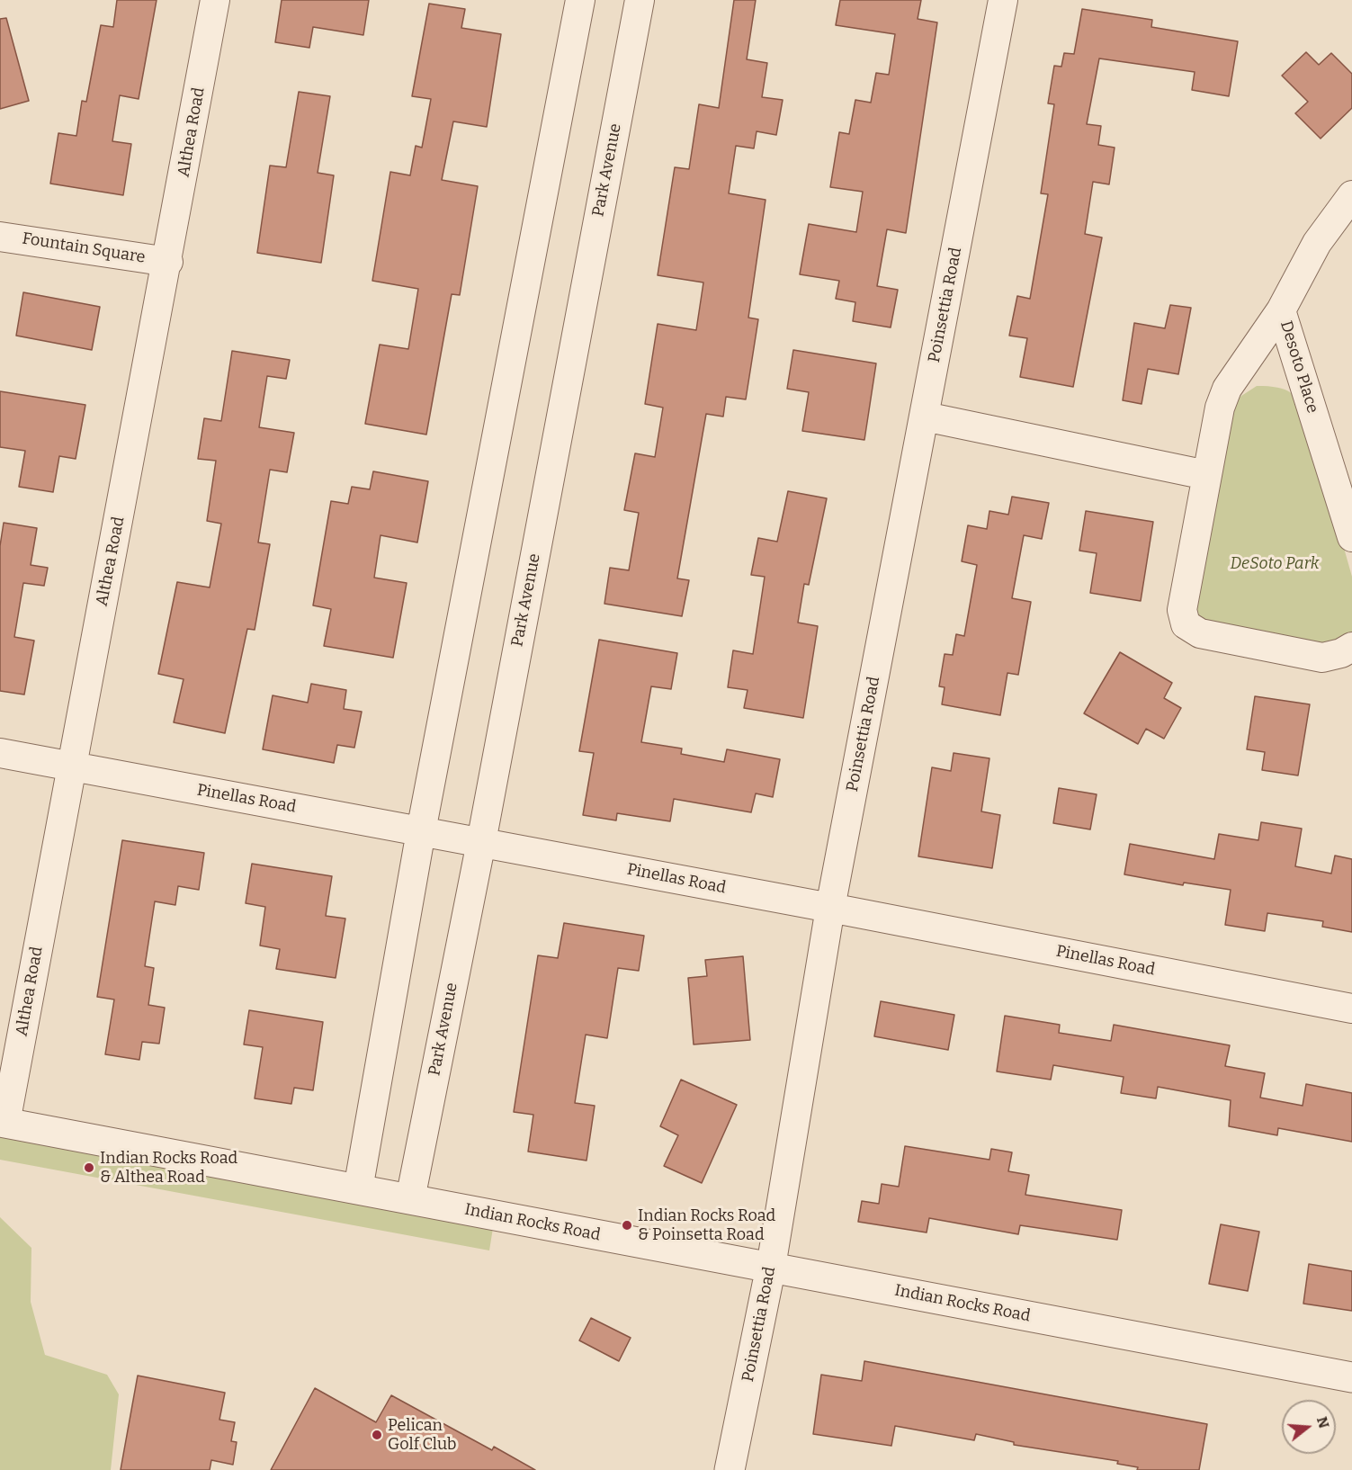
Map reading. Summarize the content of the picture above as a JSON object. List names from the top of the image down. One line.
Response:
{"streets":{"street":["Althea Road","Park Avenue","Fountain Square","Poinsettia Road","Desoto Place","Pinellas Road","Indian Rocks Road"]},"crossings":[["Althea Road","Fountain Square"],["Althea Road","Pinellas Road"],["Althea Road","Indian Rocks Road"],["Park Avenue","Pinellas Road"],["Park Avenue","Indian Rocks Road"],["Poinsettia Road","Pinellas Road"],["Poinsettia Road","Indian Rocks Road"]],"parks":["DeSoto Park"],"places":["Indian Rocks Road & Althea Road","Indian Rocks Road & Poinsetta Road","Pelican Golf Club"],"north":"right"}
